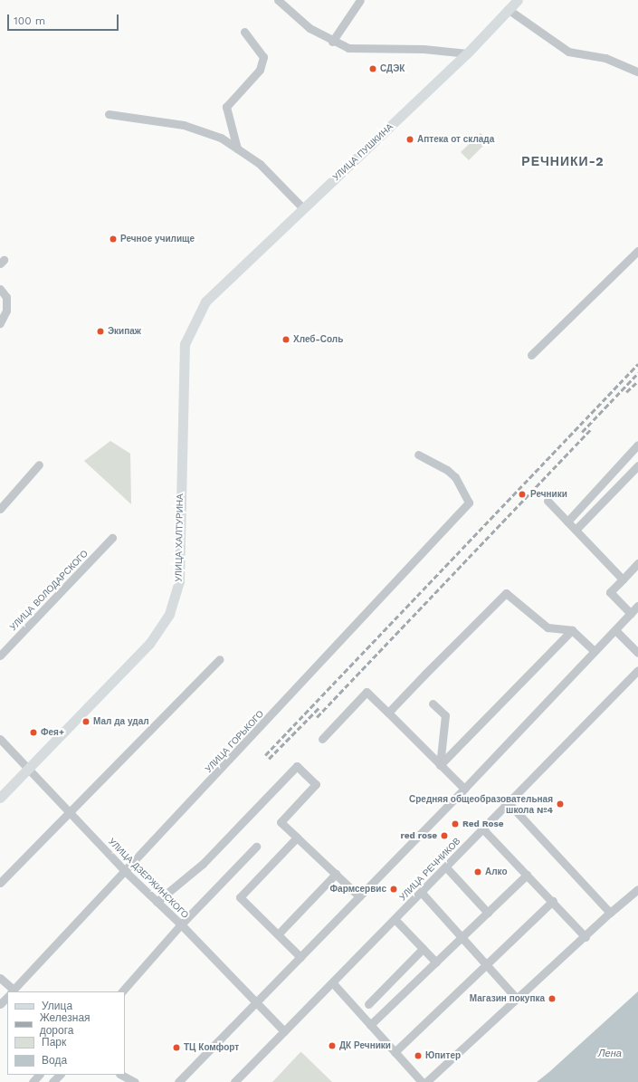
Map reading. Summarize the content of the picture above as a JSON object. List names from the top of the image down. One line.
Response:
{"streets":{"main road":["УЛИЦА ПУШКИНА","УЛИЦА ХАЛТУРИНА"],"street":["УЛИЦА ВОЛОДАРСКОГО","УЛИЦА ГОРЬКОГО","УЛИЦА РЕЧНИКОВ","УЛИЦА ДЗЕРЖИНСКОГО"]},"crossings":[["УЛИЦА ПУШКИНА","УЛИЦА ХАЛТУРИНА"],["УЛИЦА ХАЛТУРИНА","УЛИЦА ДЗЕРЖИНСКОГО"],["УЛИЦА ГОРЬКОГО","УЛИЦА ДЗЕРЖИНСКОГО"],["УЛИЦА РЕЧНИКОВ","УЛИЦА ДЗЕРЖИНСКОГО"]],"districts":["РЕЧНИКИ-2"],"water":["Лена"],"places":["СДЭК","Аптека от склада","Речное училище","Экипаж","Хлеб-Соль","Речники","Мал да удал","Фея+","Средняя общеобразовательная школа №4","Red Rose","red rose","Алко","Фармсервис","Магазин покупка","ДК Речники","ТЦ Комфорт","Юпитер"],"legend":["Улица","Железная дорога","Парк","Вода"],"scale_bar":"100 m"}
